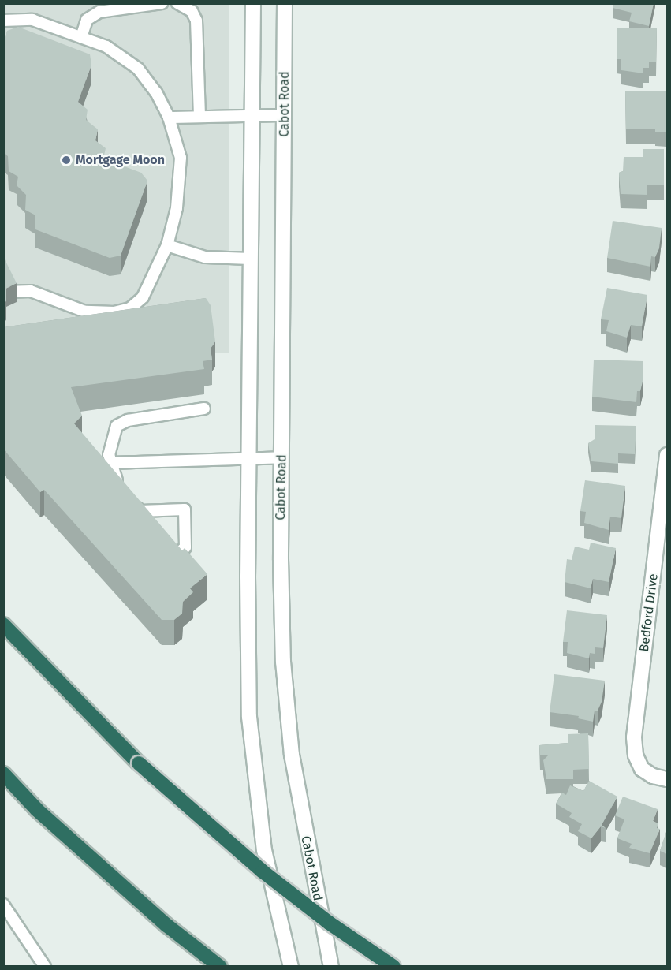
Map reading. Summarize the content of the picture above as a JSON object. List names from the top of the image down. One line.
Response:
{"streets":{"main road":["Cabot Road","Bedford Drive"]},"places":["Mortgage Moon"]}
